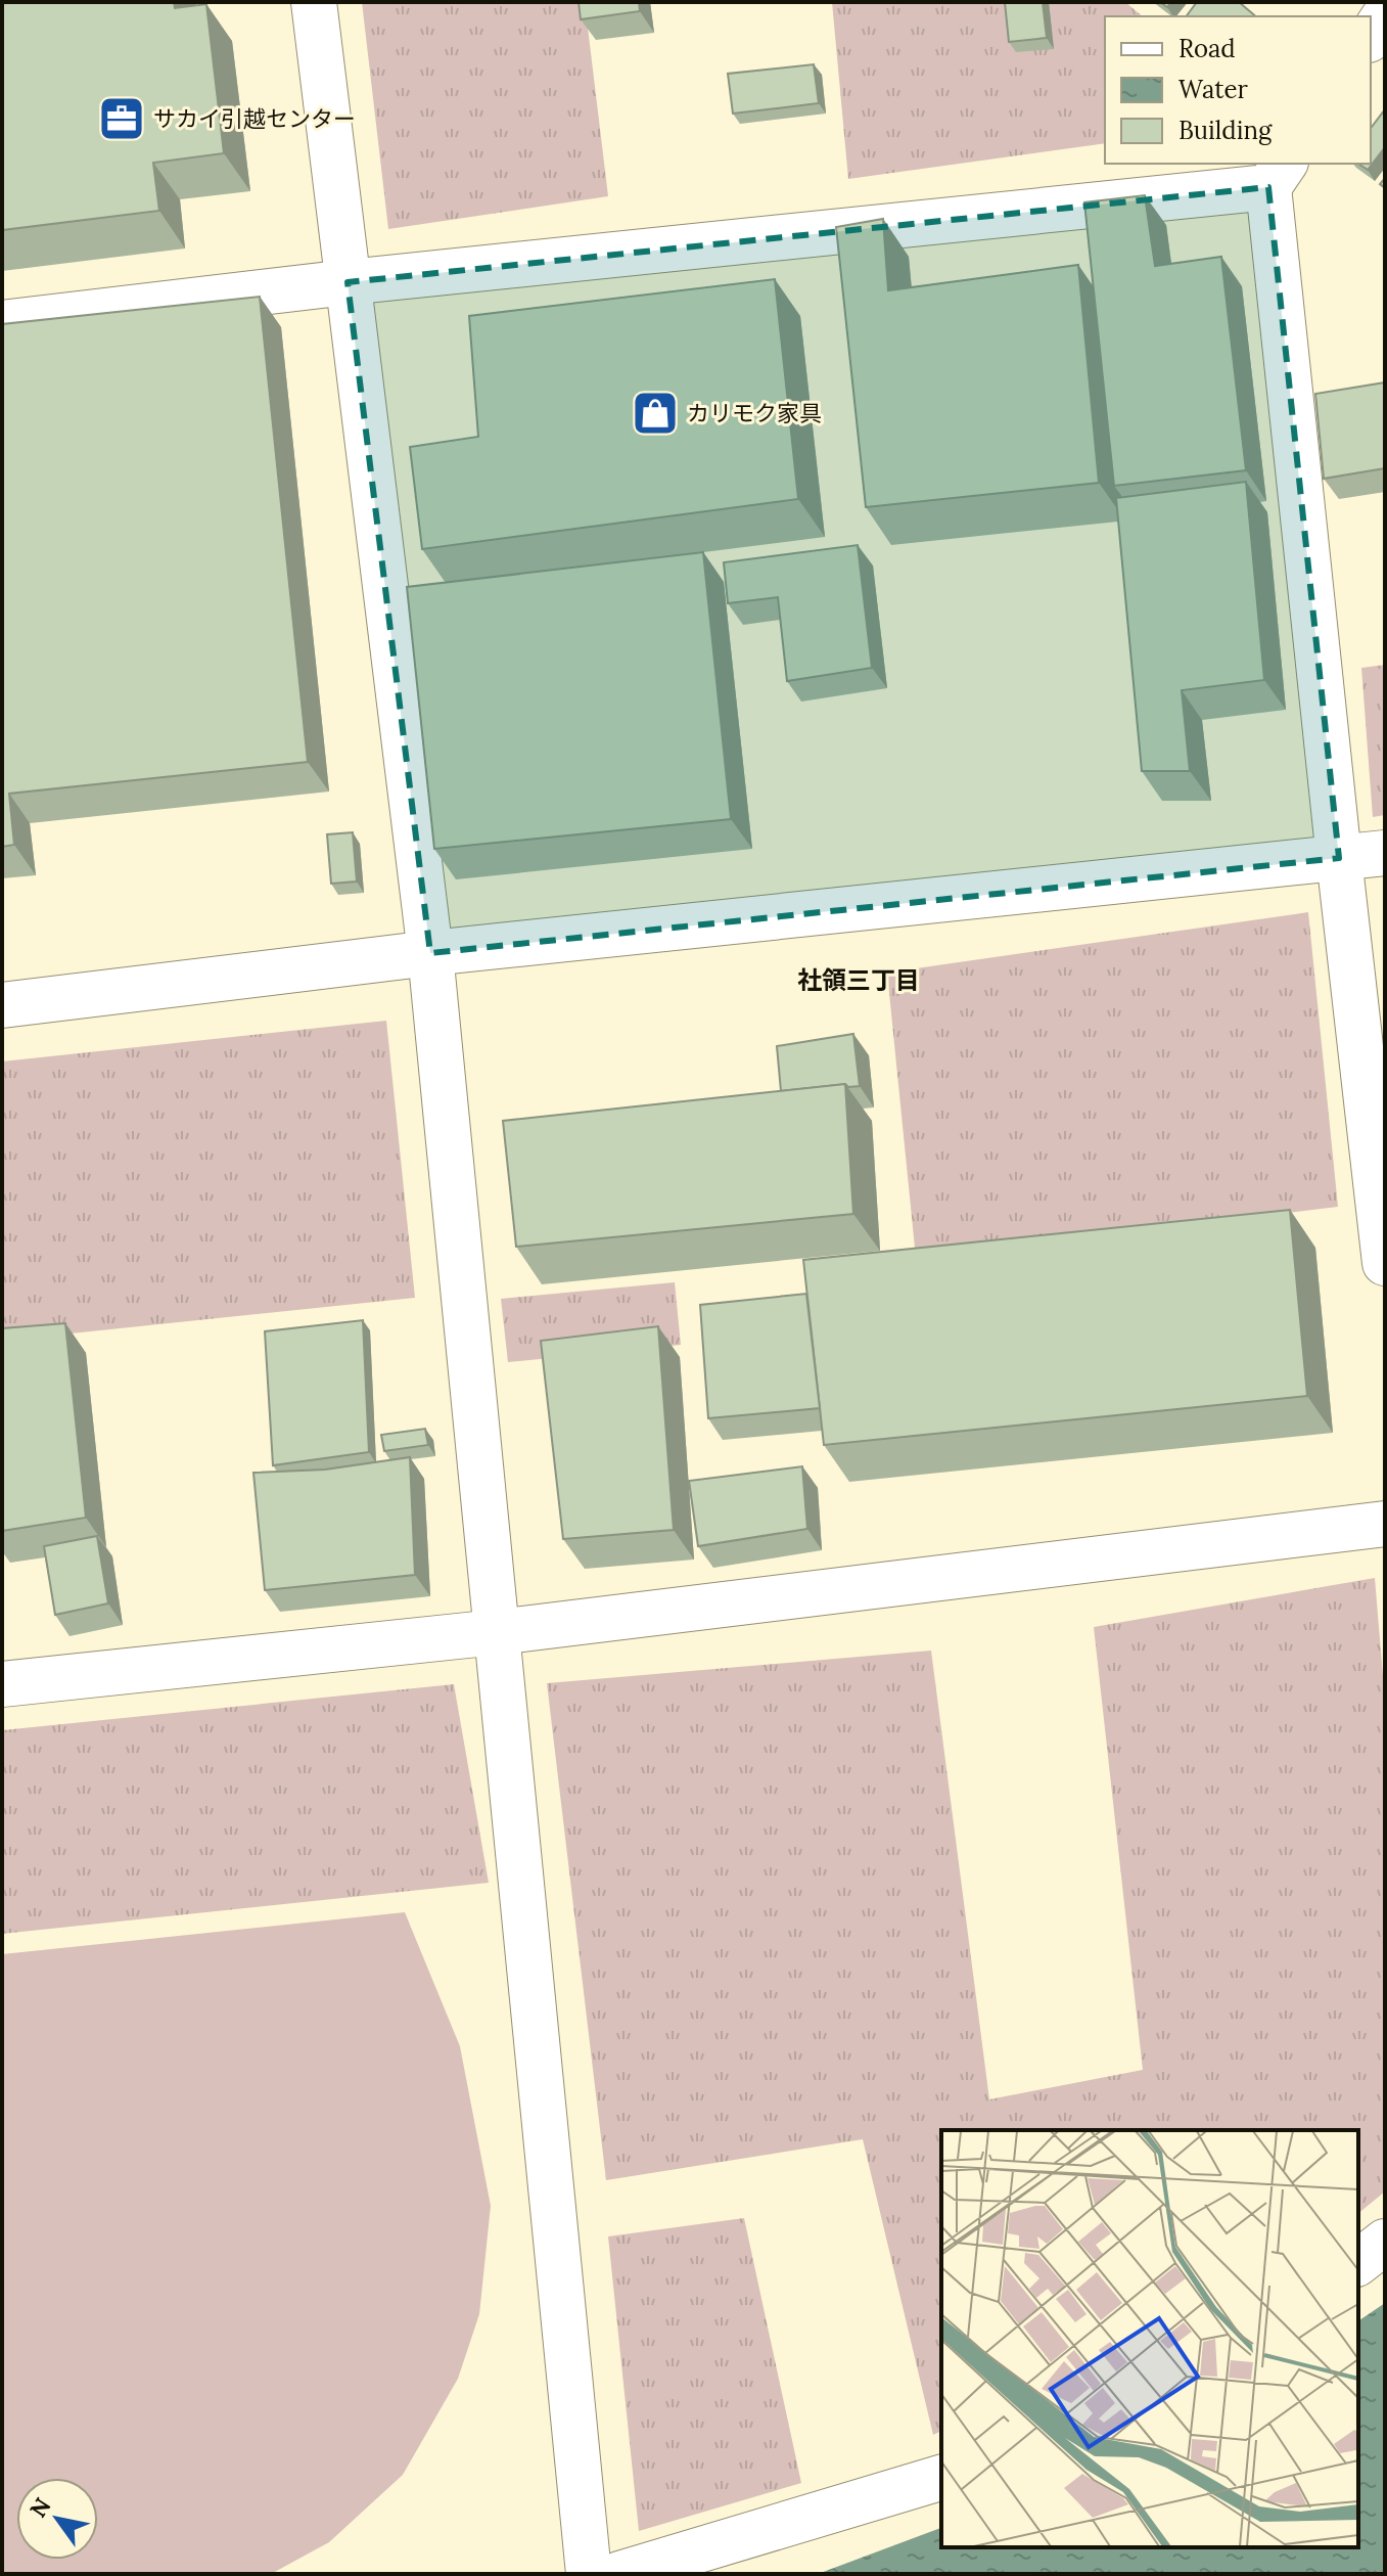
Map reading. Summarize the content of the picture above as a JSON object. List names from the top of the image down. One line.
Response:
{"districts":["社領三丁目"],"places":{"office":["サカイ引越センター"],"shop":["カリモク家具"]},"legend":["Road","Water","Building"],"north":"top left"}
